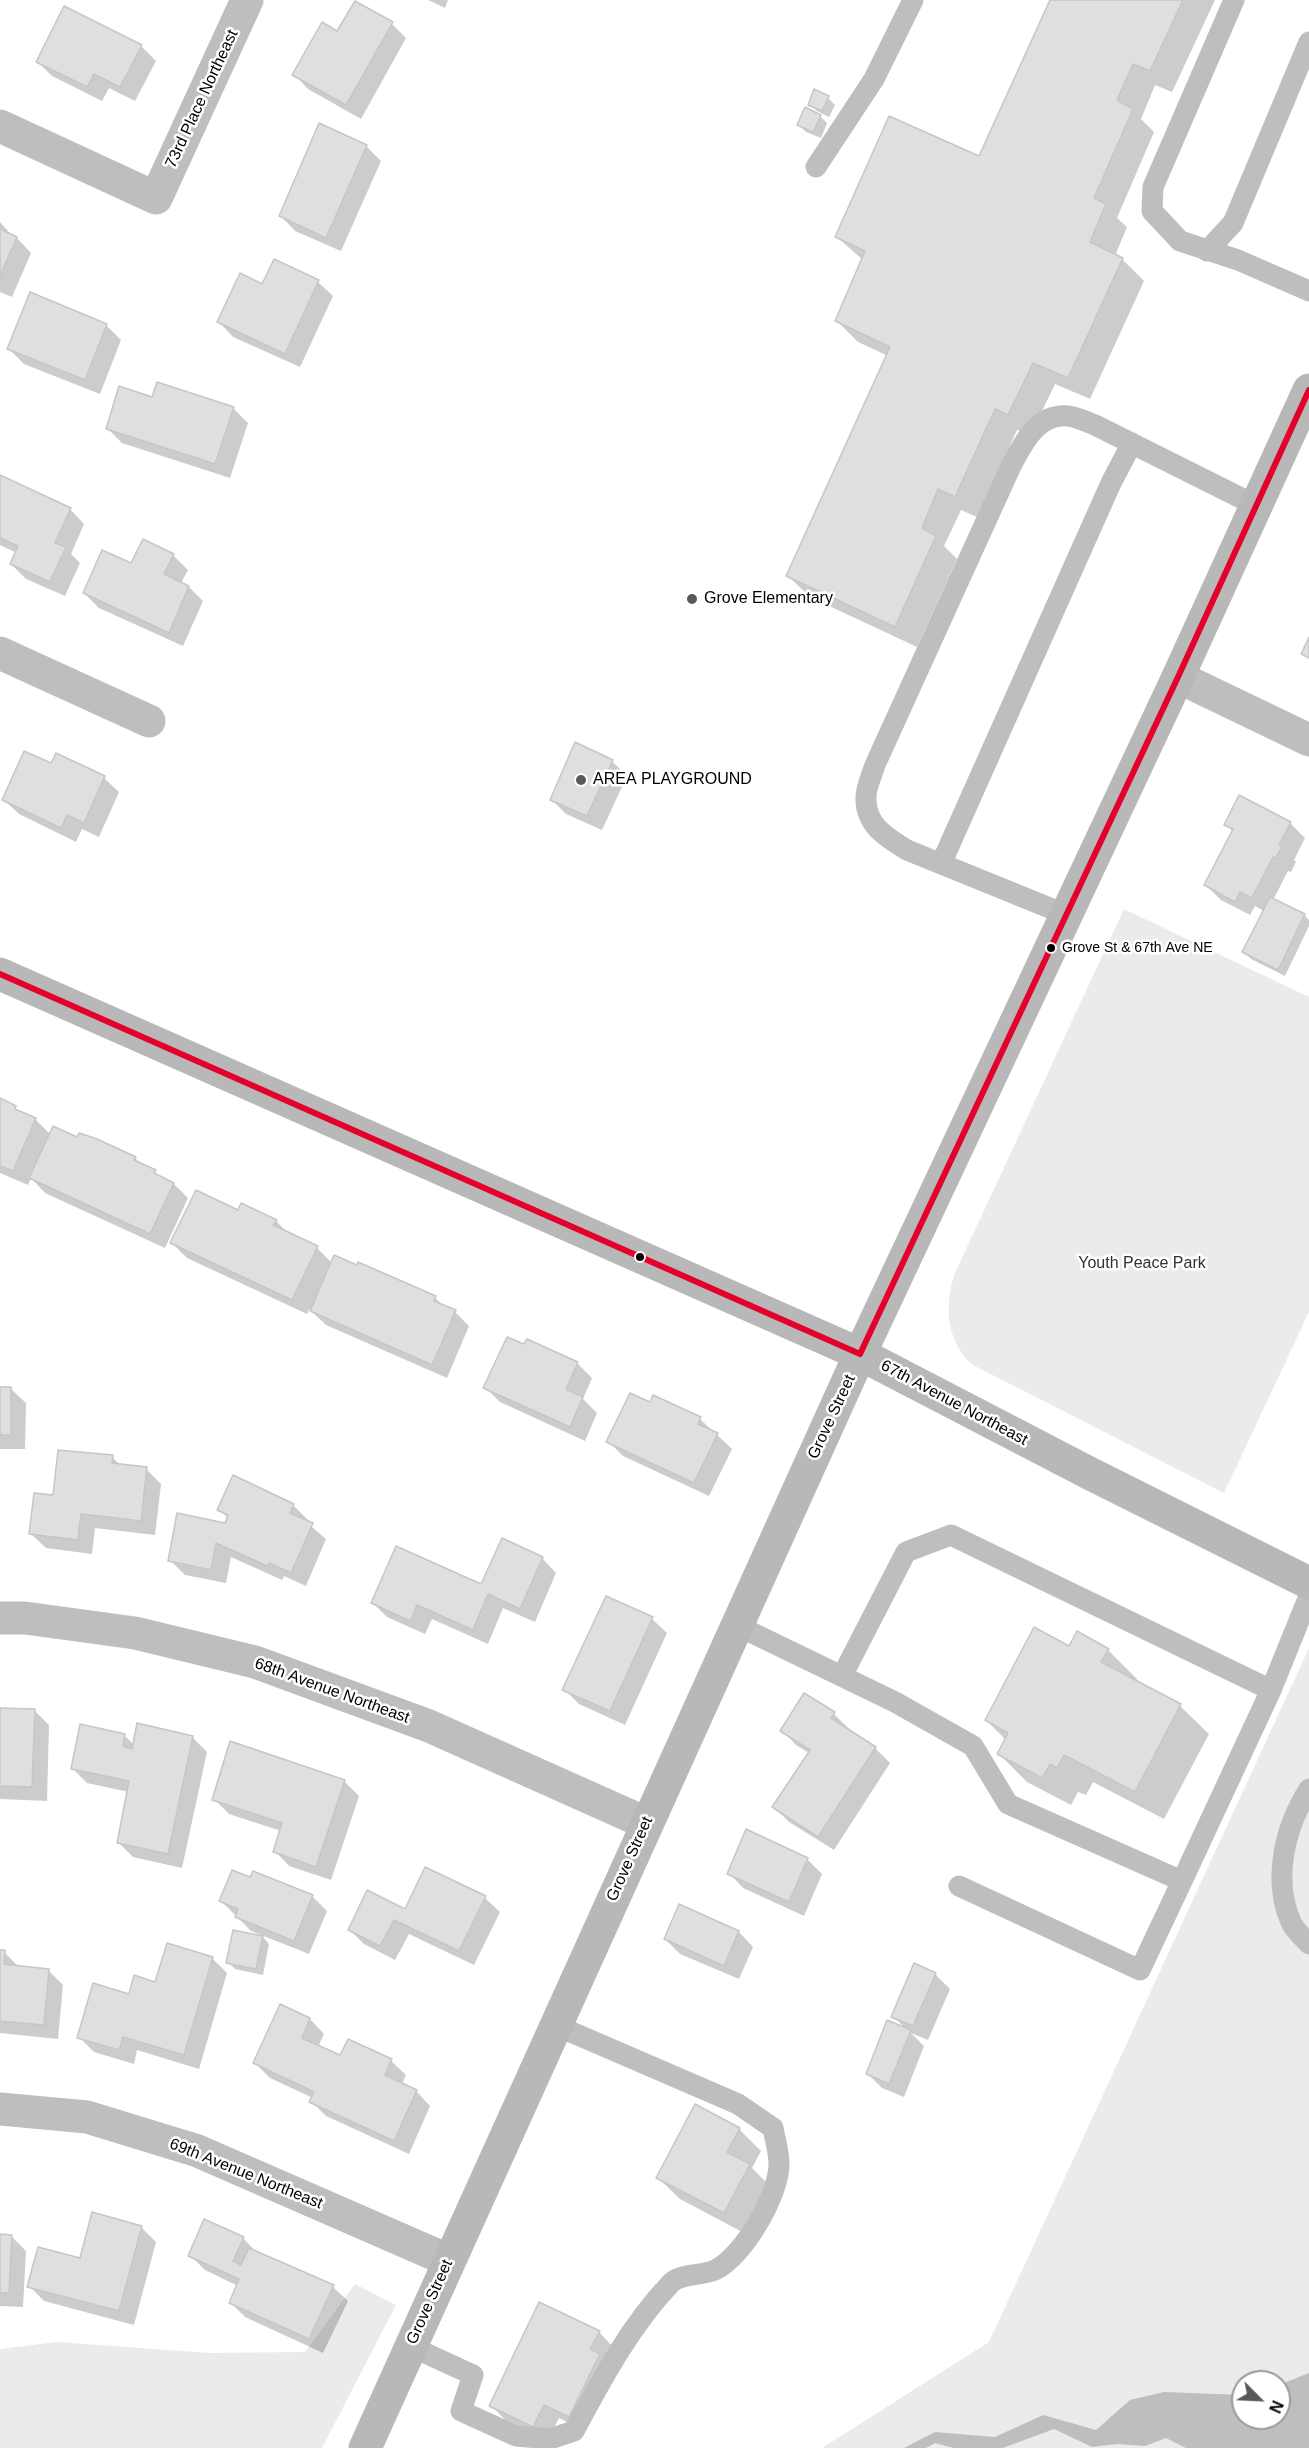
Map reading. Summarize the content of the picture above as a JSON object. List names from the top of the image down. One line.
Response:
{"streets":{"street":["73rd Place Northeast","67th Avenue Northeast","Grove Street","68th Avenue Northeast","69th Avenue Northeast"]},"crossings":[["67th Avenue Northeast","Grove Street"],["Grove Street","68th Avenue Northeast"],["Grove Street","69th Avenue Northeast"]],"parks":["Youth Peace Park"],"places":["Grove Elementary","AREA PLAYGROUND","Grove St & 67th Ave NE"],"north":"bottom right"}
